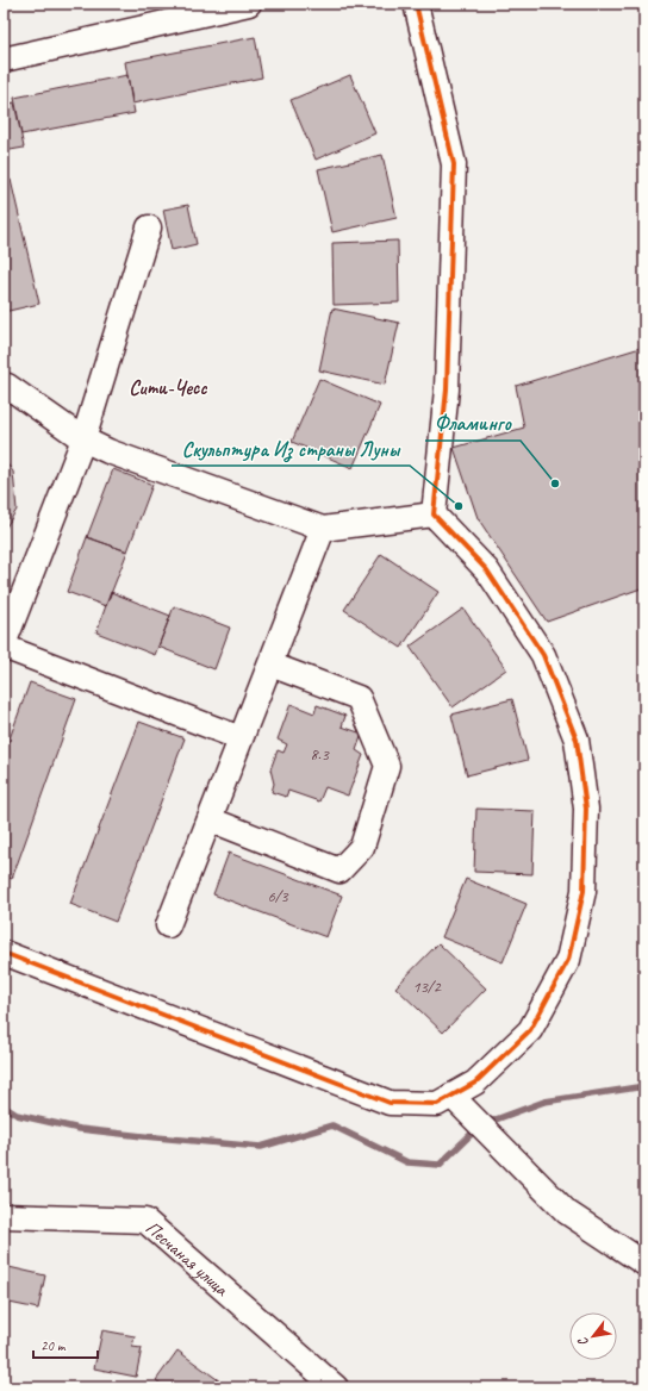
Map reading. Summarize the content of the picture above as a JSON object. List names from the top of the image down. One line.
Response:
{"streets":{"street":["Песчаная улица"]},"districts":["Сити-Чесс"],"places":["Фламинго","Скульптура Из страны Луны"],"house_numbers":["8.3","6/3","13/2"],"scale_bar":"20 m","north":"bottom left"}
